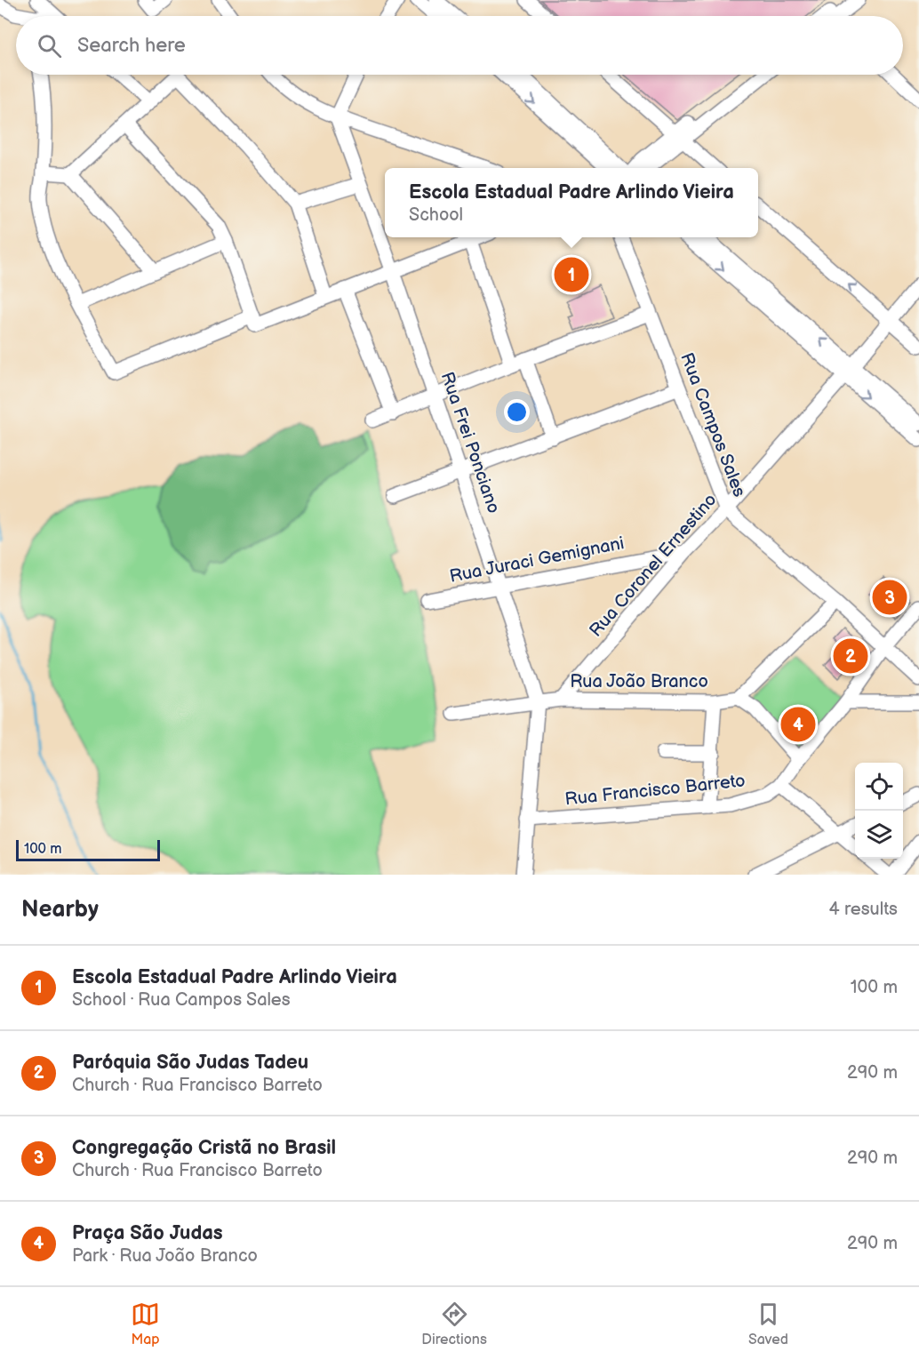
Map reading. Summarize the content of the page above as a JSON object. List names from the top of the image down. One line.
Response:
{"streets":{"street":["Rua Campos Sales","Rua Frei Ponciano","Rua Juraci Gemignani","Rua Coronel Ernestino","Rua João Branco","Rua Francisco Barreto"]},"crossings":[["Rua Campos Sales","Rua Coronel Ernestino"],["Rua Campos Sales","Rua Francisco Barreto"],["Rua Frei Ponciano","Rua Juraci Gemignani"],["Rua Frei Ponciano","Rua João Branco"],["Rua Frei Ponciano","Rua Francisco Barreto"],["Rua Juraci Gemignani","Rua Coronel Ernestino"],["Rua Coronel Ernestino","Rua João Branco"]],"scale_bar":"100 m","page":{"search":"Search here","popup":["Escola Estadual Padre Arlindo Vieira","School"],"pins":["1","3","2","4"],"scale":"100 m","heading":["Nearby","4 results"],"list":[{"mark":"1","name":"Escola Estadual Padre Arlindo Vieira","note":"School · Rua Campos Sales","value":"100 m"},{"mark":"2","name":"Paróquia São Judas Tadeu","note":"Church · Rua Francisco Barreto","value":"290 m"},{"mark":"3","name":"Congregação Cristã no Brasil","note":"Church · Rua Francisco Barreto","value":"290 m"},{"mark":"4","name":"Praça São Judas","note":"Park · Rua João Branco","value":"290 m"}],"nav":["Map","Directions","Saved"]}}
